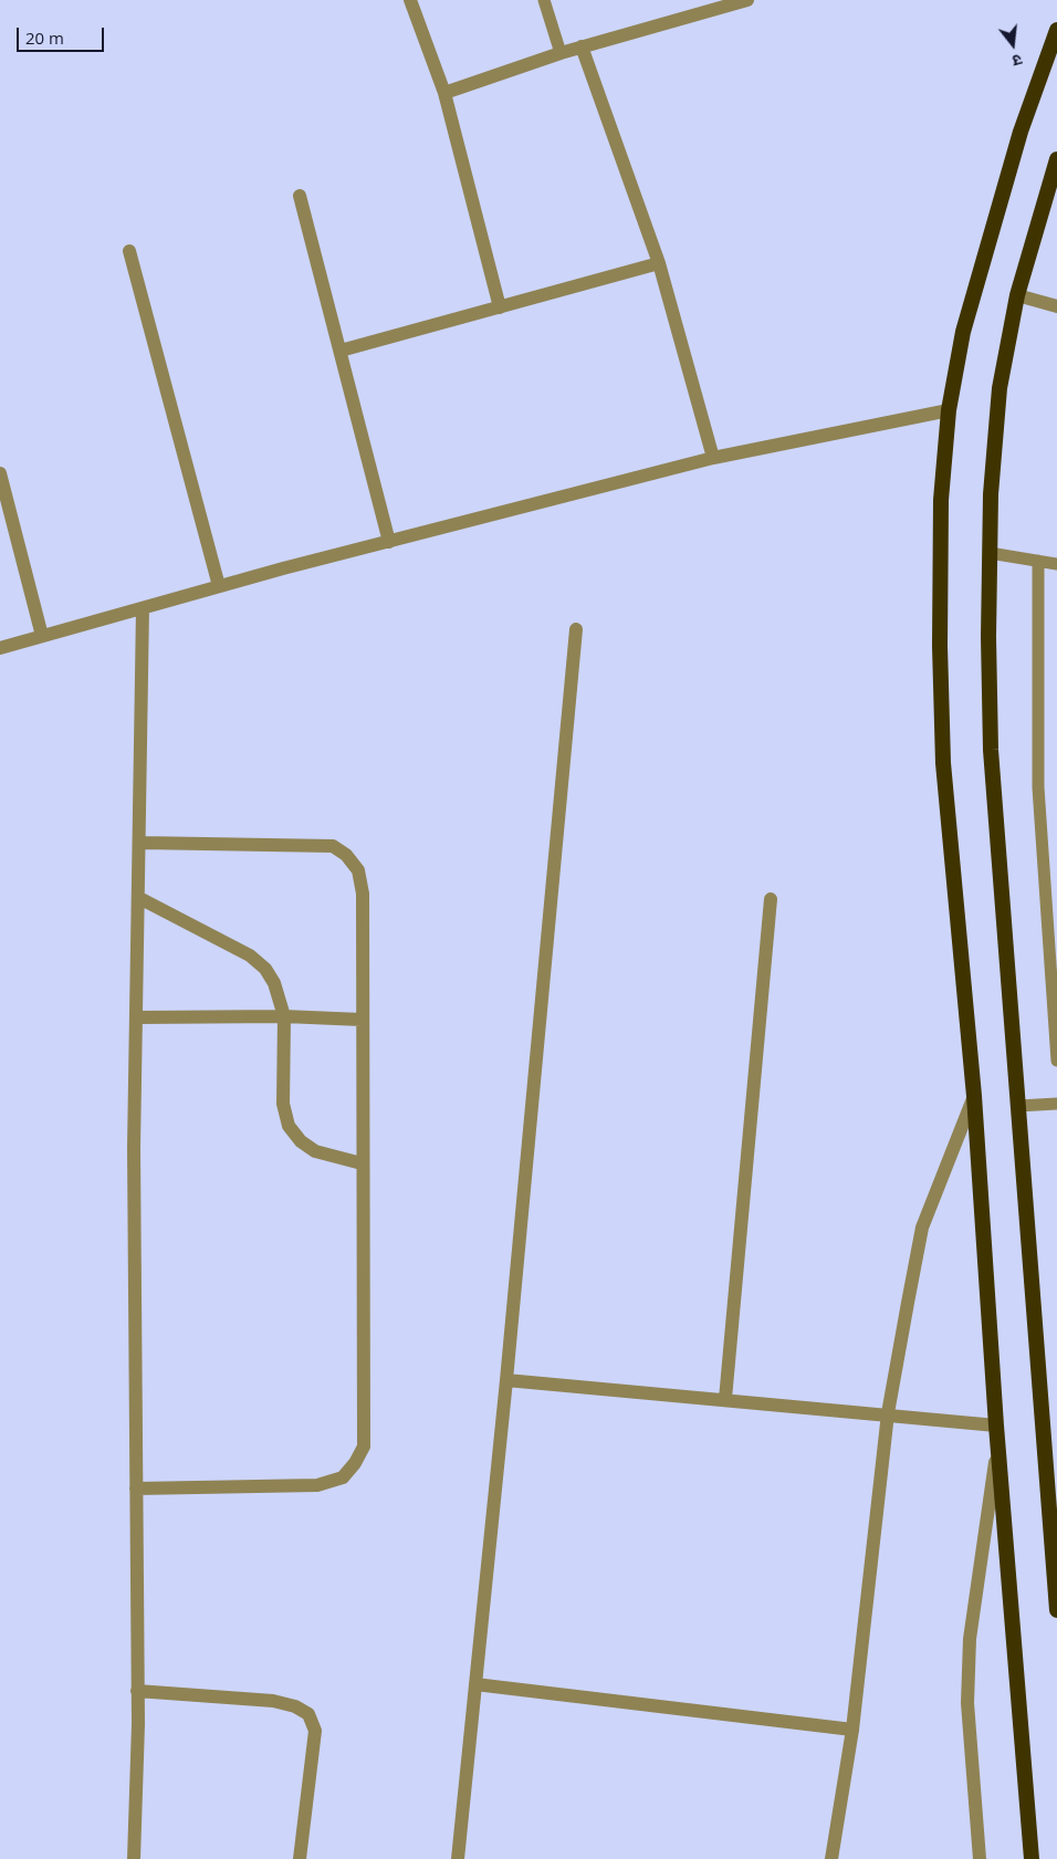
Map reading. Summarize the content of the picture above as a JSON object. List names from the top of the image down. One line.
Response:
{"scale_bar":"20 m","north":"bottom"}
